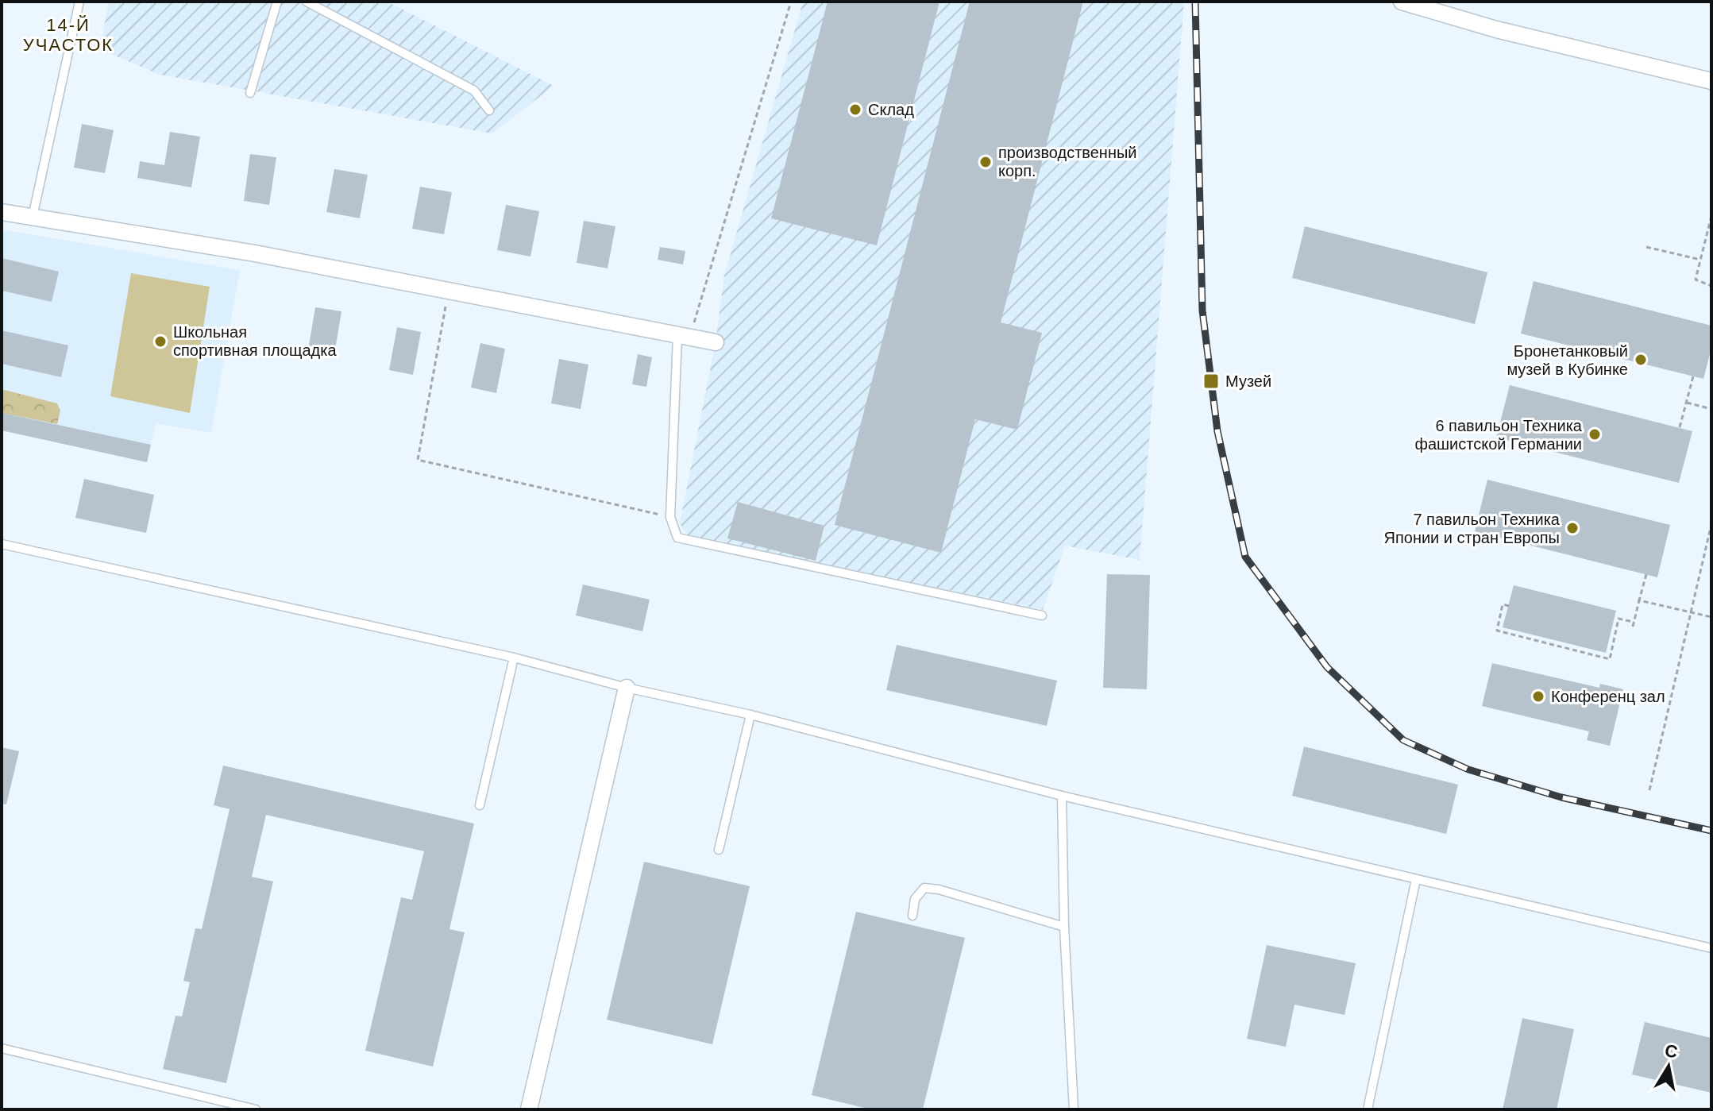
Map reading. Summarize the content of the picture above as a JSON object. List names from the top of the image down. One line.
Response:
{"districts":["14-Й УЧАСТОК"],"places":{"other":["Склад","производственный корп.","Школьная спортивная площадка","Бронетанковый музей в Кубинке","6 павильон Техника фашистской Германии","7 павильон Техника Японии и стран Европы","Конференц зал"],"transit":["Музей"]},"north":"top"}
